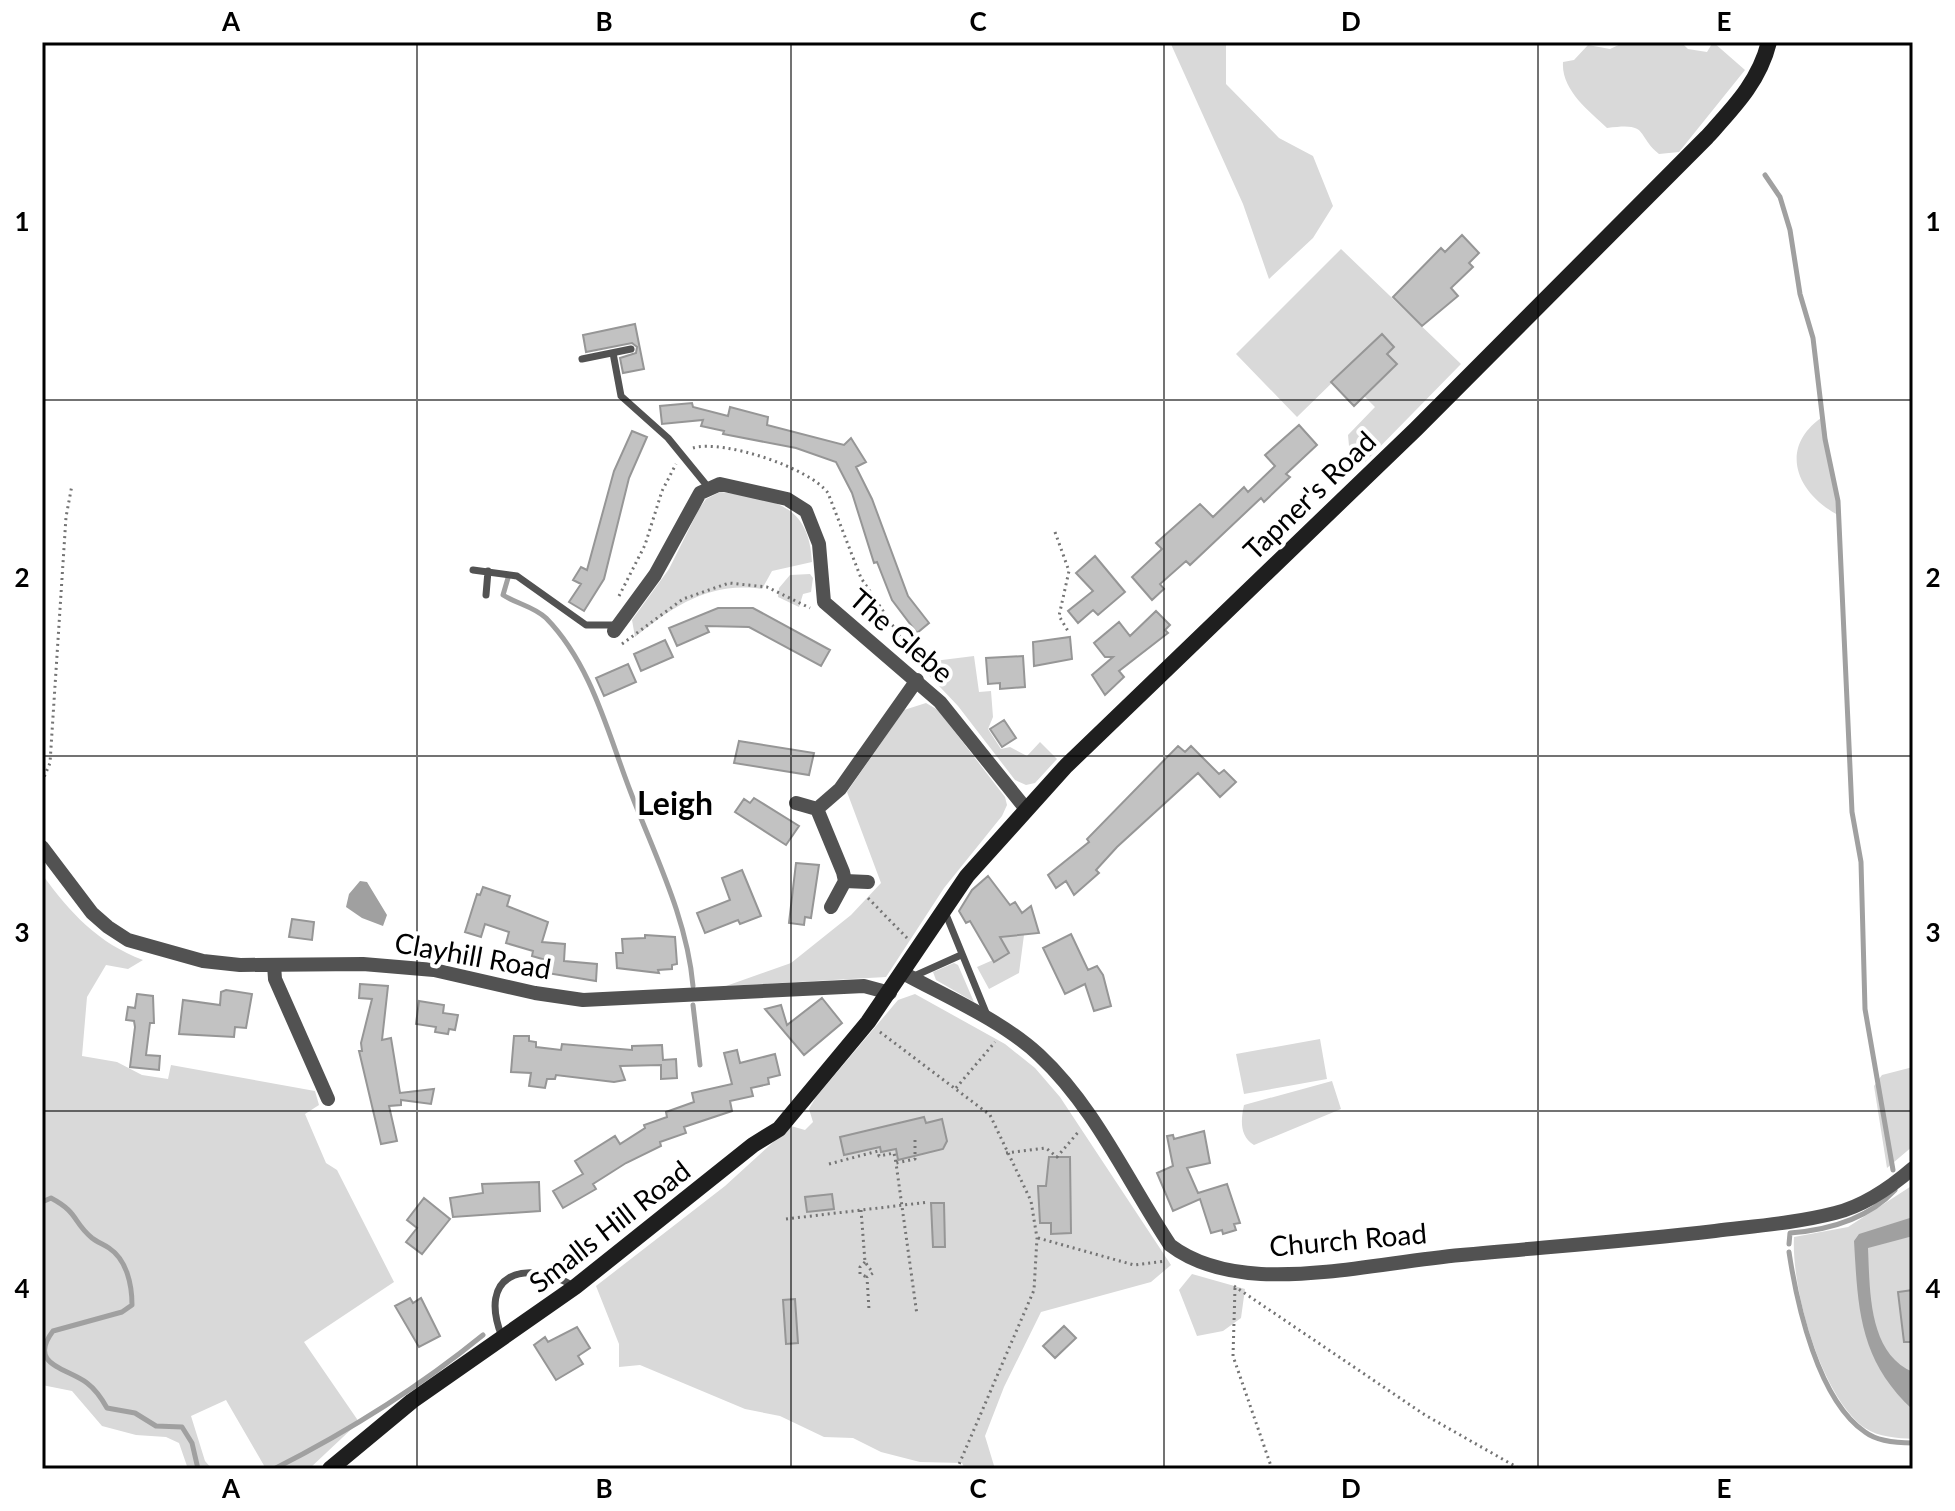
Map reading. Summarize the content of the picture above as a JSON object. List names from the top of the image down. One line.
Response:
{"streets":{"street":["Tapner's Road","The Glebe","Clayhill Road","Smalls Hill Road","Church Road"]},"crossings":[["Tapner's Road","The Glebe"],["Tapner's Road","Clayhill Road"],["Tapner's Road","Smalls Hill Road"],["Clayhill Road","Smalls Hill Road"]],"districts":["Leigh"],"grid":{"columns":["A","B","C","D","E"],"rows":["1","2","3","4"]}}
